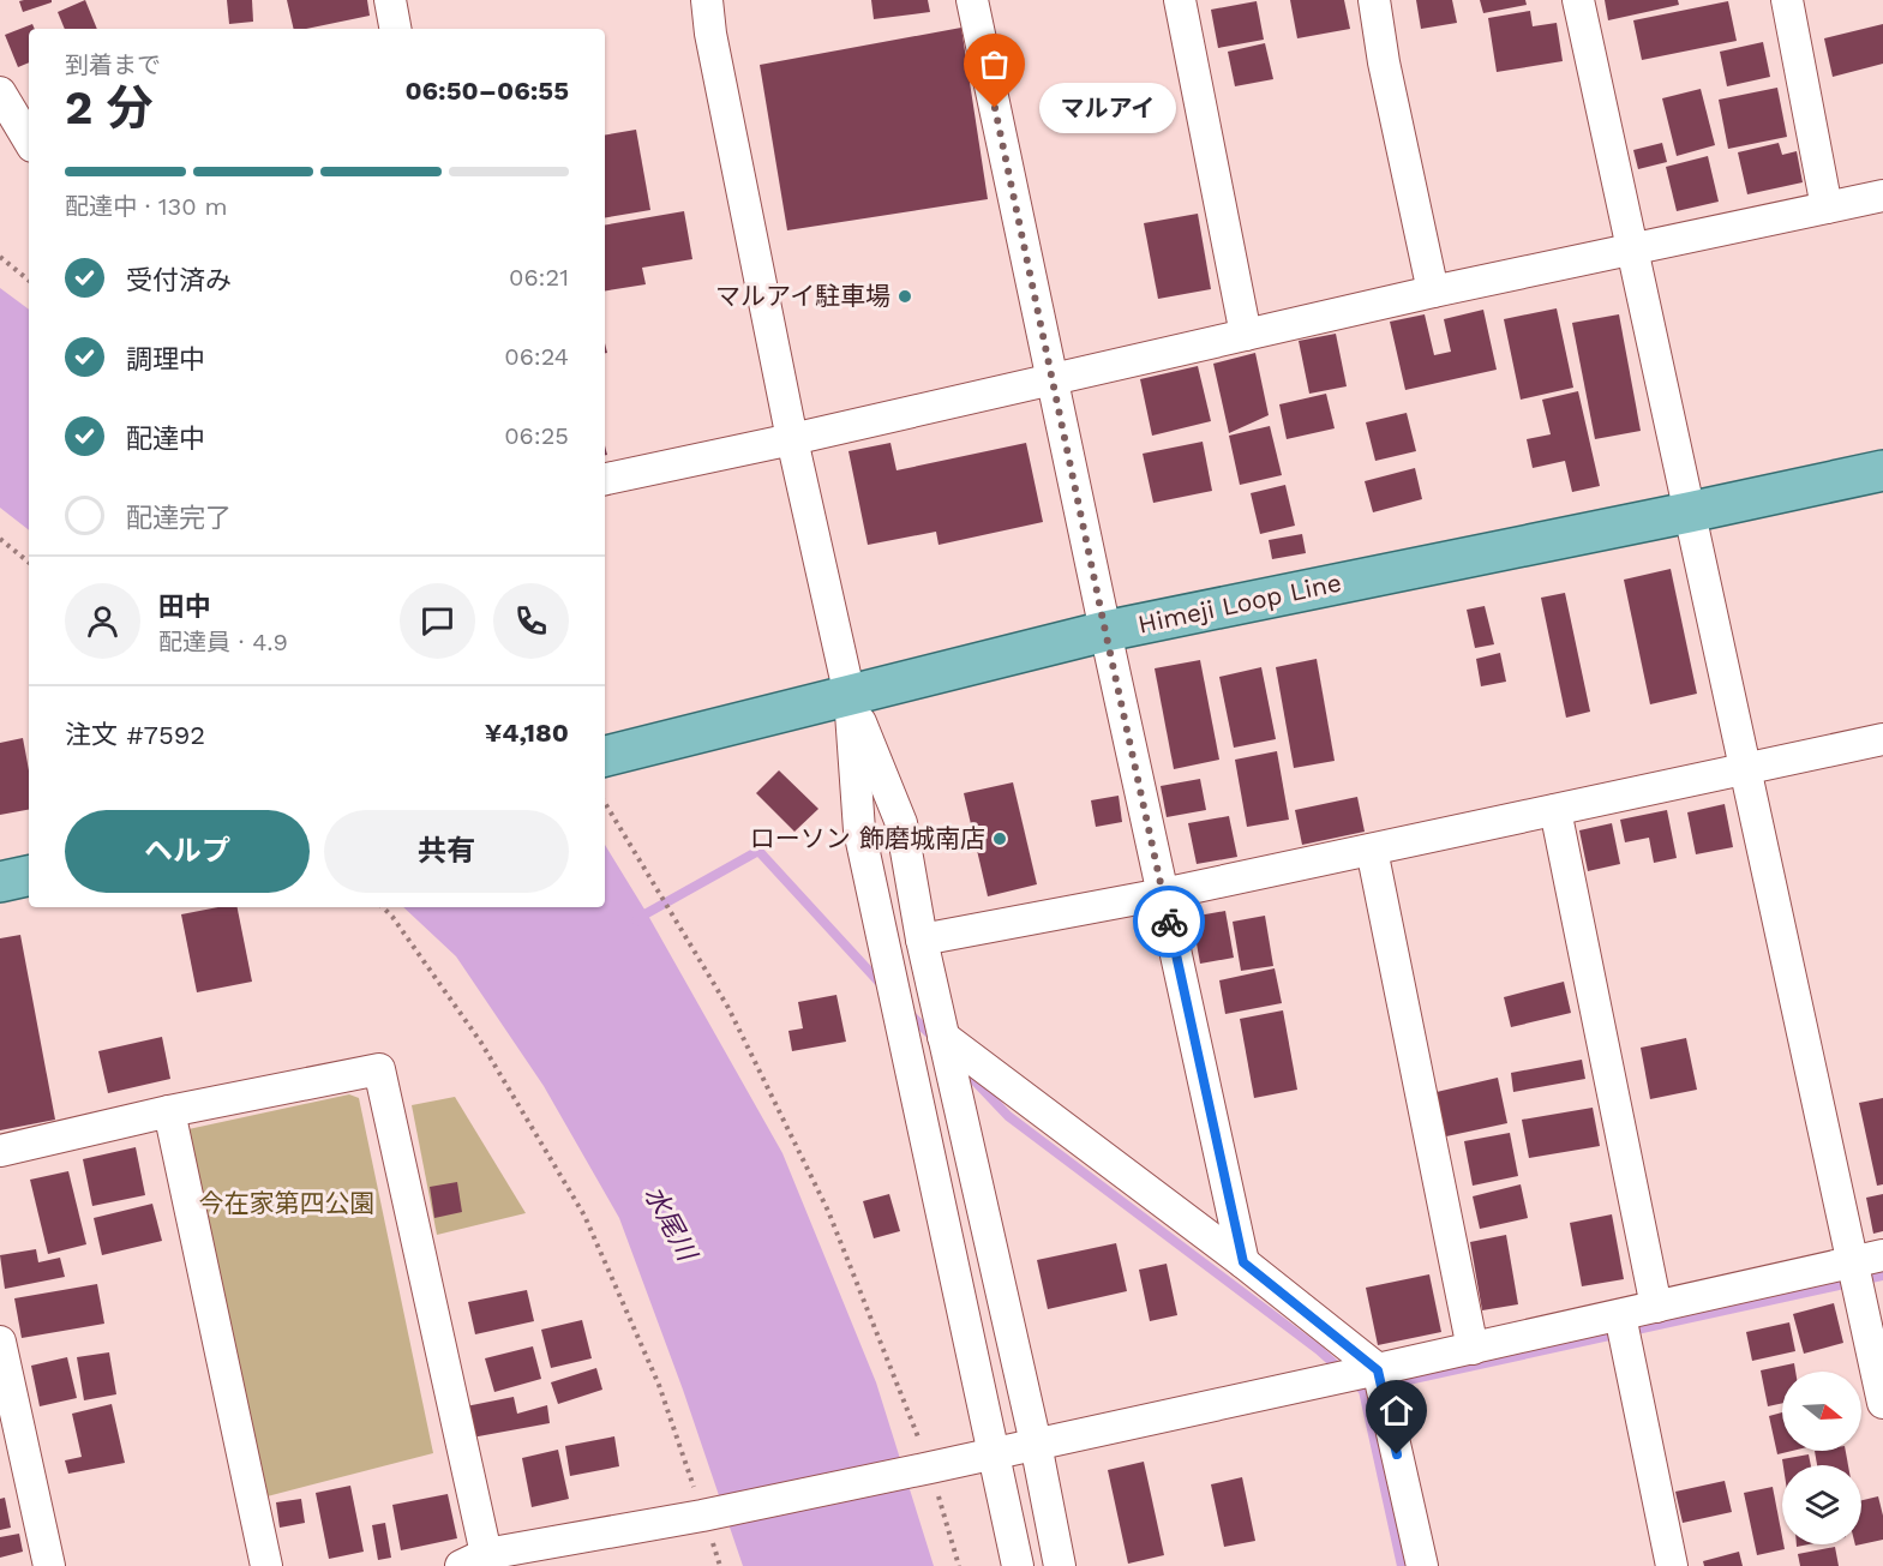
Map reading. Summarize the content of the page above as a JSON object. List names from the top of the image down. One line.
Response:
{"streets":{"main road":["Himeji Loop Line"]},"water":["水尾川"],"parks":["今在家第四公園"],"places":["マルアイ","マルアイ駐車場","ローソン 飾磨城南店"],"north":"right","page":{"heading":["2 分","到着まで","06:50–06:55"],"panel":["田中","配達員 · 4.9","注文 #7592","¥4,180"],"bubble":"マルアイ","bar":"配達中 · 130 m","list":[["受付済み","06:21"],["調理中","06:24"],["配達中","06:25"],"配達完了"],"buttons":["ヘルプ","共有"]}}
